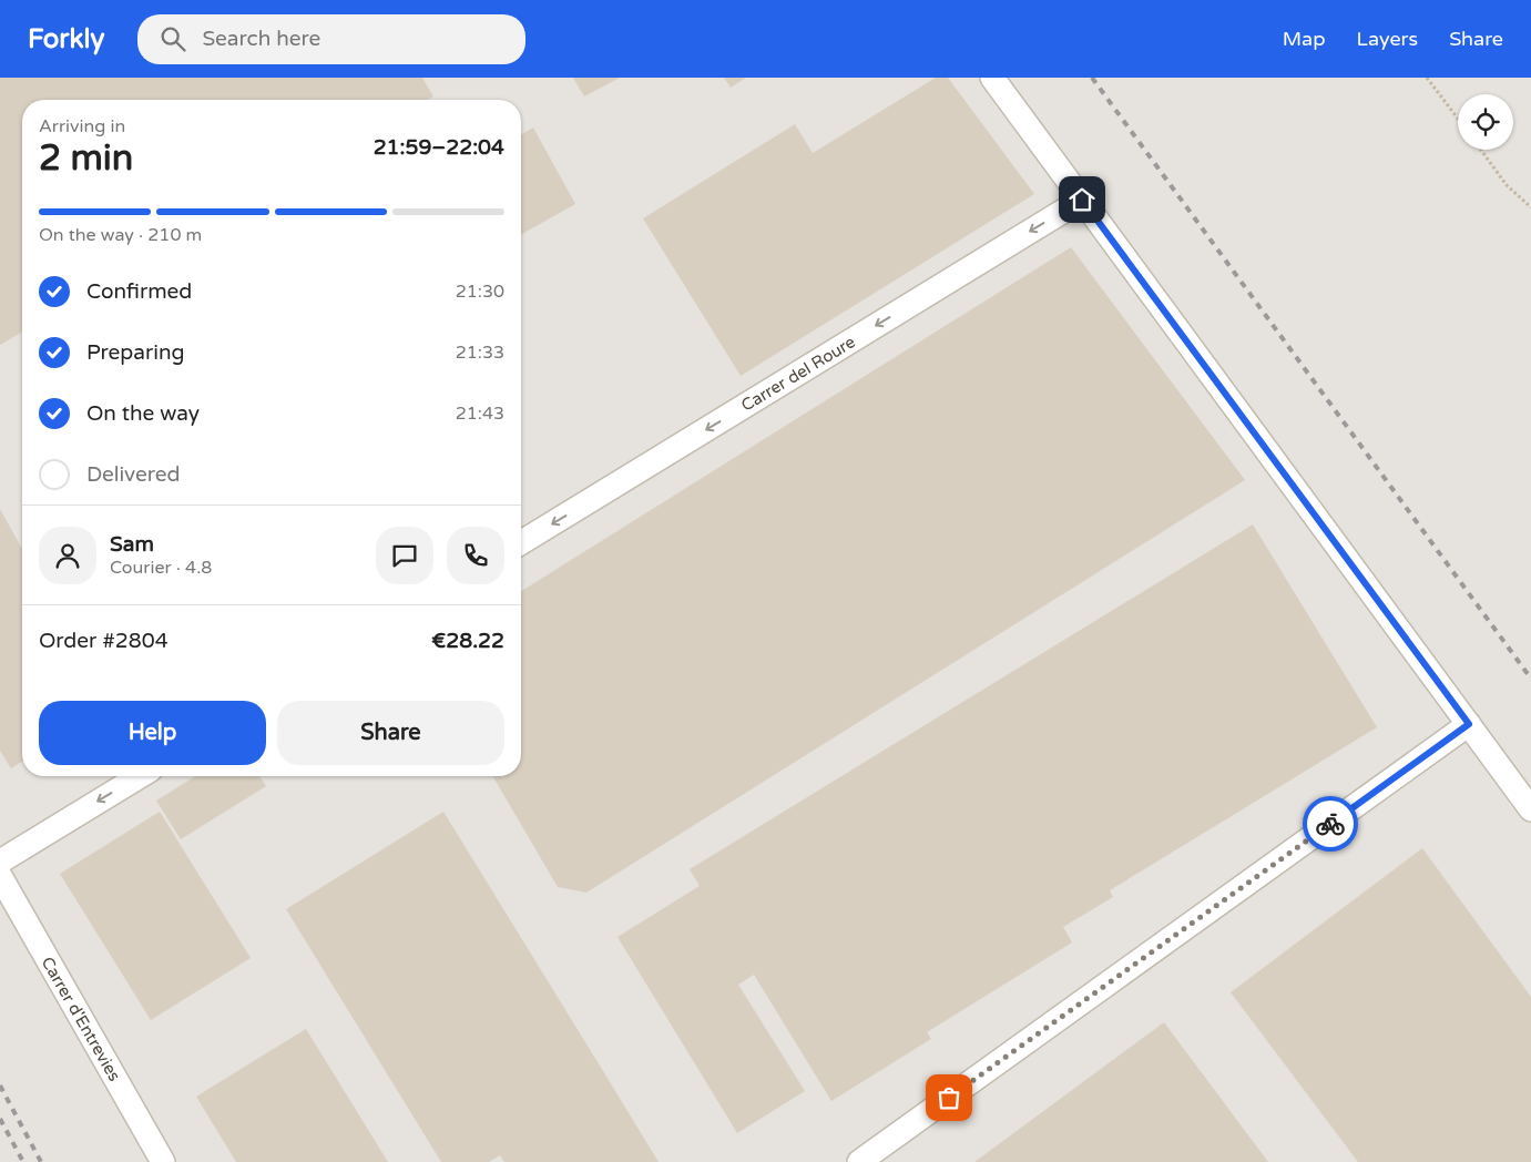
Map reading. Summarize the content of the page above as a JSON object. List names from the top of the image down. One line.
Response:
{"streets":{"street":["Carrer del Roure","Carrer d'Entrevies"]},"one_way":["Carrer del Roure"],"page":{"header":"Forkly","search":"Search here","nav":["Map","Layers","Share"],"heading":["2 min","Arriving in","21:59–22:04"],"panel":["Sam","Courier · 4.8","Order #2804","€28.22"],"bar":"On the way · 210 m","list":[["Confirmed","21:30"],["Preparing","21:33"],["On the way","21:43"],"Delivered"],"buttons":["Help","Share"]}}
